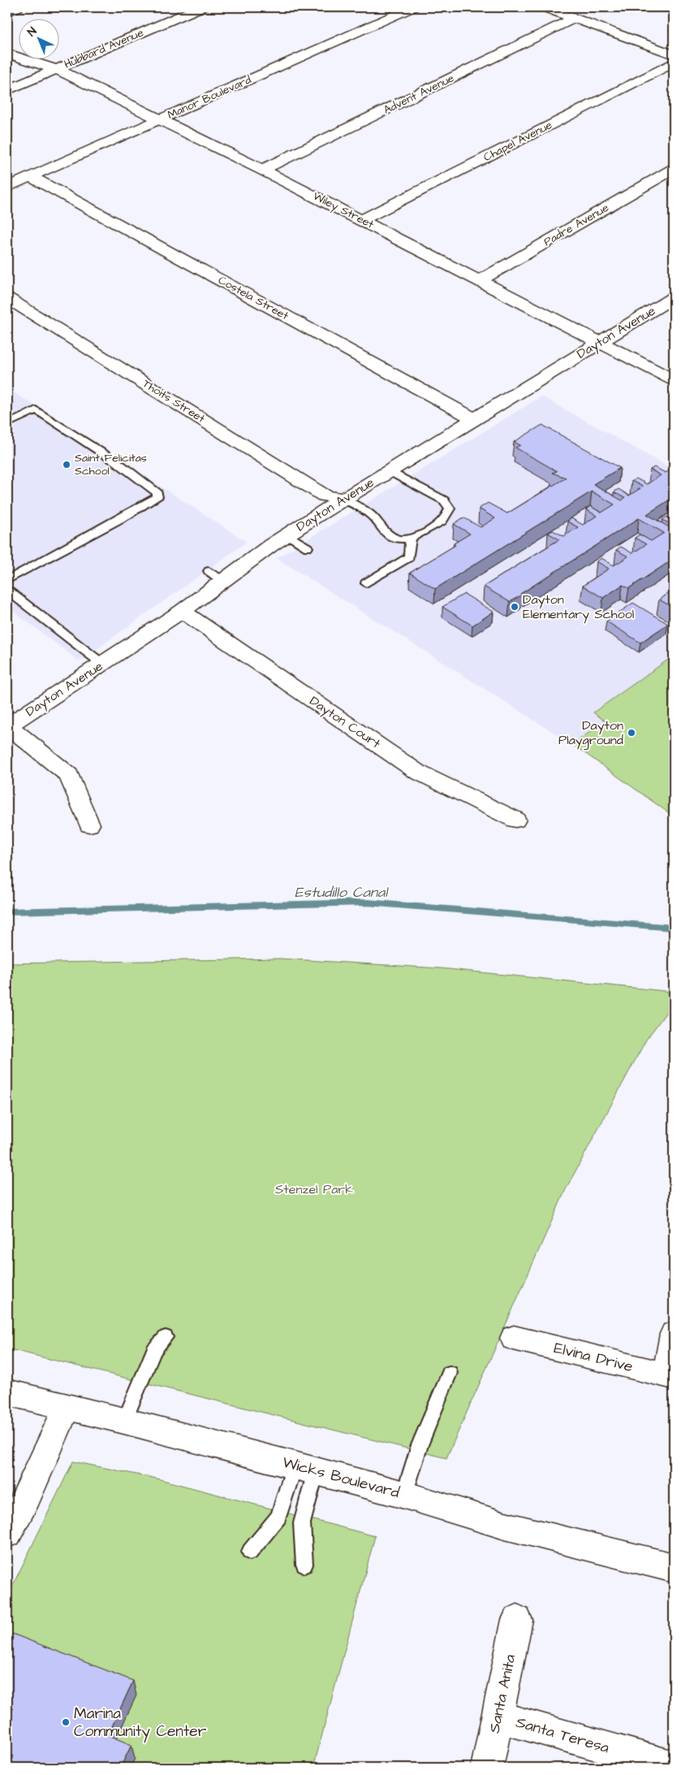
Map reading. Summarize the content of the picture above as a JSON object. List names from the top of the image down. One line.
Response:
{"streets":{"street":["Hubbard Avenue","Advent Avenue","Manor Boulevard","Chapel Avenue","Wiley Street","Padre Avenue","Costela Street","Dayton Avenue","Thoits Street","Dayton Court","Elvina Drive","Wicks Boulevard","Santa Anita","Santa Teresa"]},"crossings":[["Hubbard Avenue","Wiley Street"],["Advent Avenue","Wiley Street"],["Manor Boulevard","Wiley Street"],["Manor Boulevard","Costela Street"],["Chapel Avenue","Wiley Street"],["Wiley Street","Padre Avenue"],["Wiley Street","Dayton Avenue"],["Costela Street","Dayton Avenue"],["Dayton Avenue","Thoits Street"],["Dayton Avenue","Dayton Court"],["Santa Anita","Santa Teresa"]],"water":["Estudillo Canal"],"parks":["Stenzel Park"],"places":["Saint Felicitas School","Dayton Elementary School","Dayton Playground","Marina Community Center"],"north":"top left"}
